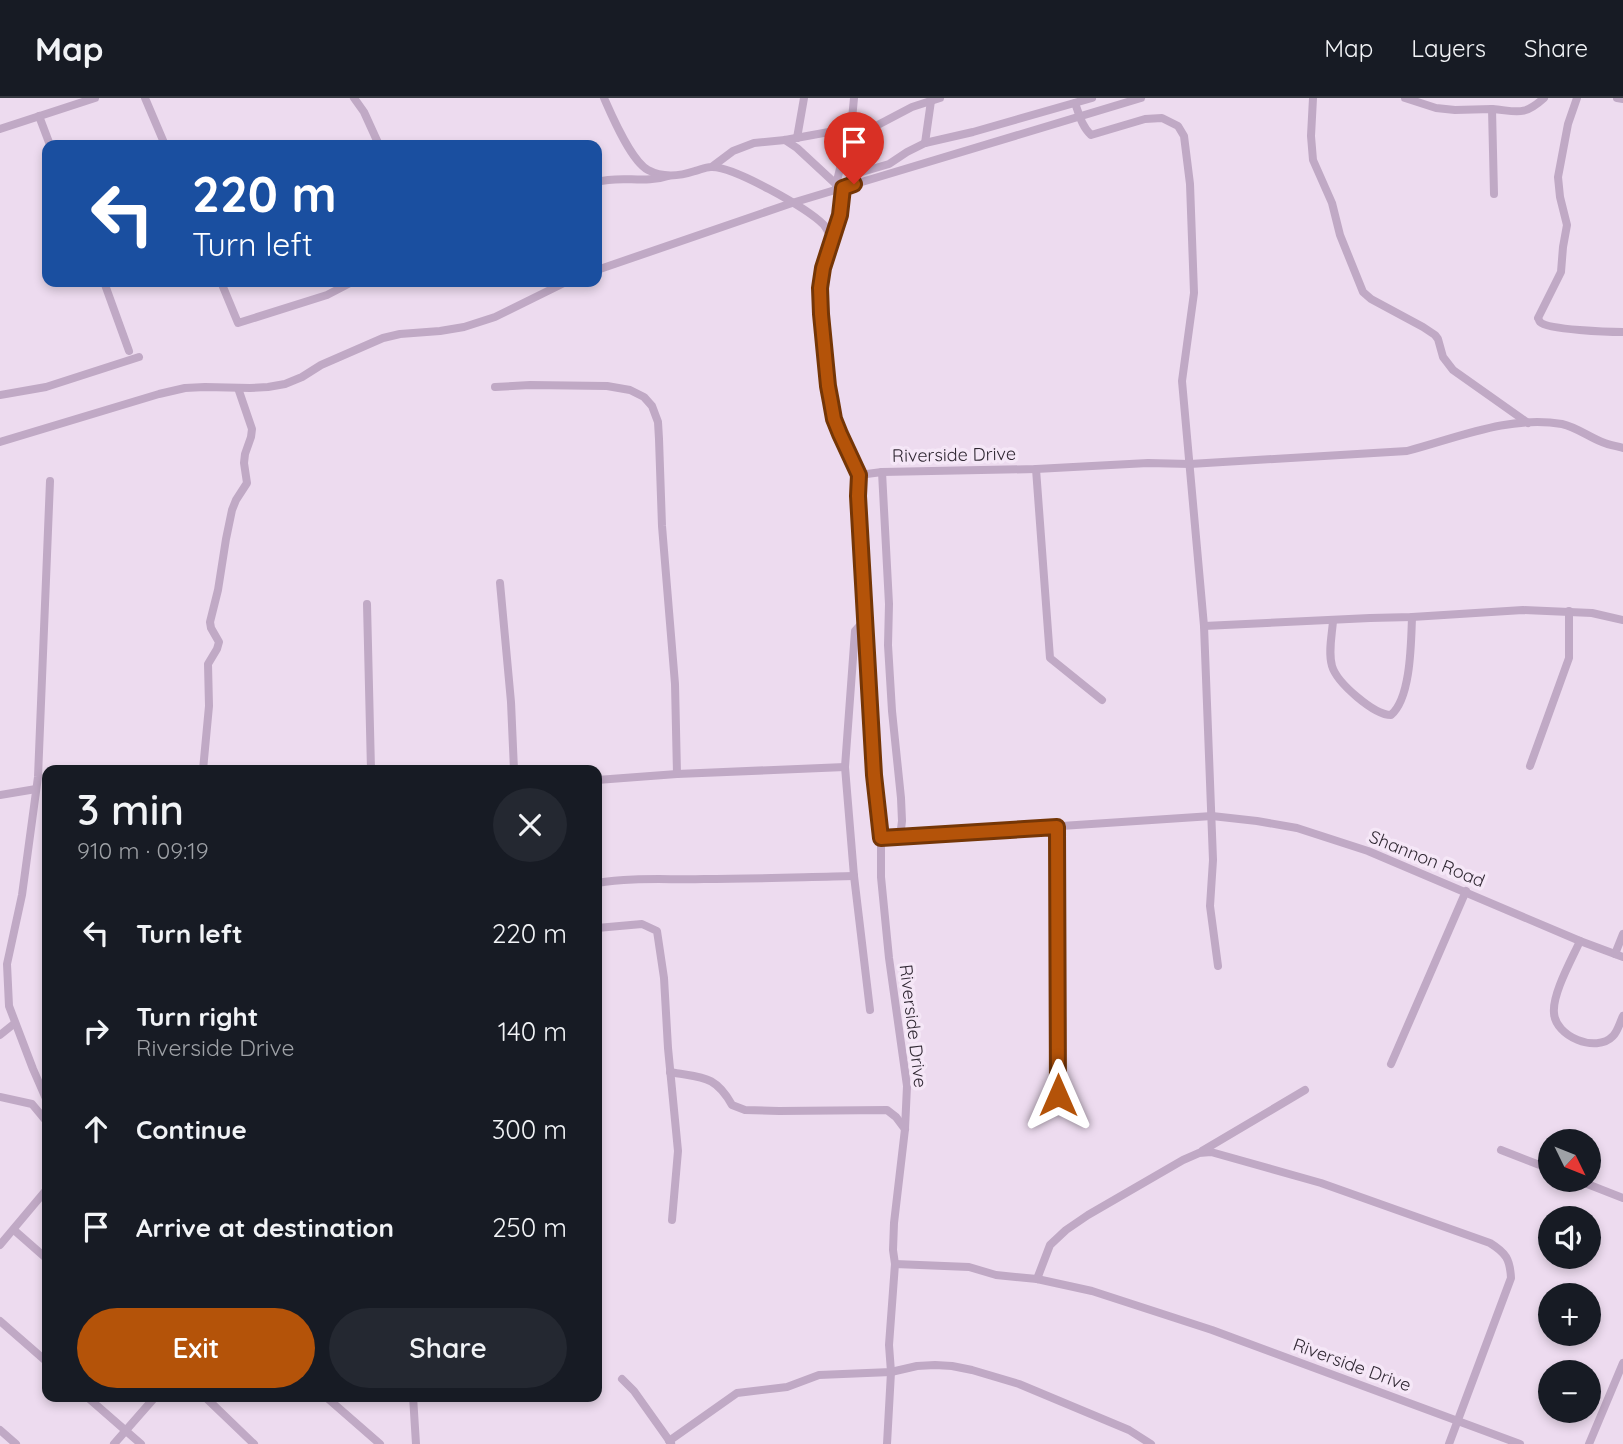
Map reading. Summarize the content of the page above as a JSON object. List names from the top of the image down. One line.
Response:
{"streets":{"street":["Riverside Drive","Shannon Road"]},"crossings":[["Riverside Drive","Shannon Road"]],"north":"bottom right","page":{"header":"Map","nav":["Map","Layers","Share"],"turn":["220 m","Turn left"],"heading":["3 min","910 m · 09:19"],"list":[{"name":"Turn left","value":"220 m"},{"name":"Turn right","note":"Riverside Drive","value":"140 m"},{"name":"Continue","value":"300 m"},{"name":"Arrive at destination","value":"250 m"}],"map_buttons":["+","−"],"buttons":["Exit","Share"]}}
